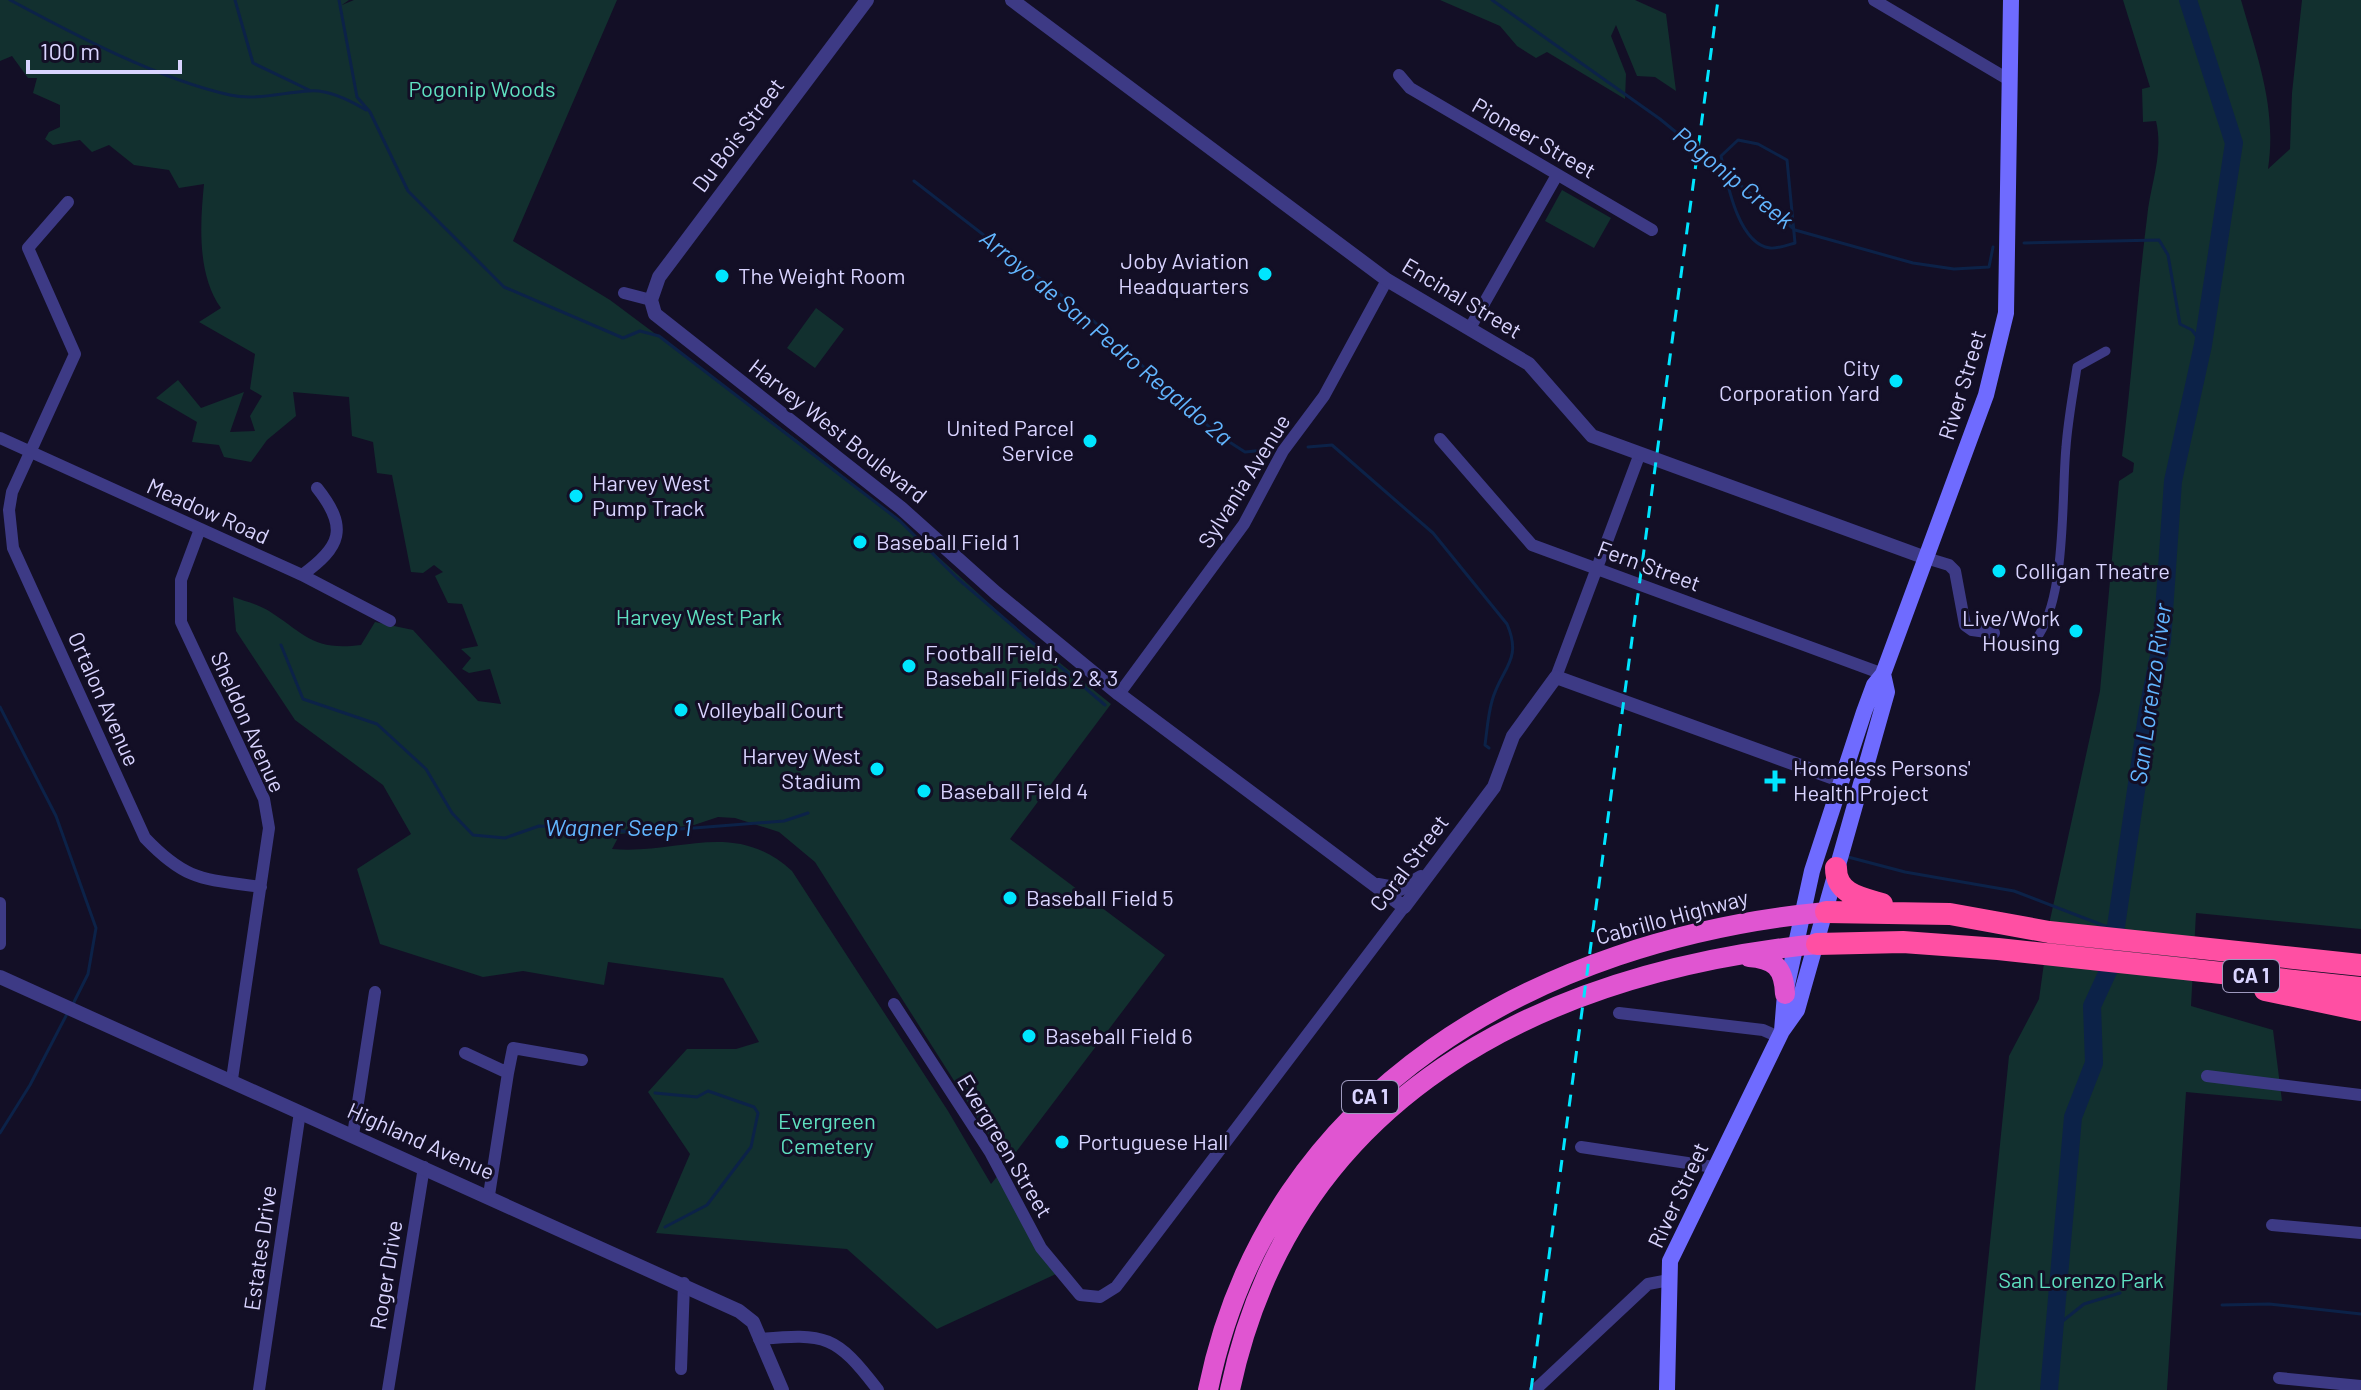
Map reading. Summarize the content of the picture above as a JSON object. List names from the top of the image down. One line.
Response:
{"streets":{"highway":["Cabrillo Highway","CA 1"],"main road":["River Street"],"street":["Du Bois Street","Pioneer Street","Encinal Street","Harvey West Boulevard","Sylvania Avenue","Meadow Road","Fern Street","Ortalon Avenue","Sheldon Avenue","Coral Street","Highland Avenue","Evergreen Street","Estates Drive","Roger Drive"]},"crossings":[["Du Bois Street","Harvey West Boulevard"],["Encinal Street","River Street"],["Encinal Street","Sylvania Avenue"],["River Street","Fern Street"],["River Street","Cabrillo Highway"],["Harvey West Boulevard","Sylvania Avenue"],["Harvey West Boulevard","Coral Street"],["Meadow Road","Ortalon Avenue"],["Meadow Road","Sheldon Avenue"],["Ortalon Avenue","Sheldon Avenue"],["Sheldon Avenue","Highland Avenue"],["Coral Street","Evergreen Street"],["Highland Avenue","Estates Drive"],["Highland Avenue","Roger Drive"]],"water":["Pogonip Creek","Arroyo de San Pedro Regaldo 2a","San Lorenzo River","Wagner Seep 1"],"parks":["Pogonip Woods","Harvey West Park","Evergreen Cemetery","San Lorenzo Park"],"places":{"other":["Joby Aviation Headquarters","The Weight Room","City Corporation Yard","United Parcel Service","Harvey West Pump Track","Baseball Field 1","Colligan Theatre","Live/Work Housing","Football Field, Baseball Fields 2 & 3","Volleyball Court","Harvey West Stadium","Baseball Field 4","Baseball Field 5","Baseball Field 6","Portuguese Hall"],"health":["Homeless Persons' Health Project"]},"scale_bar":"100 m"}
